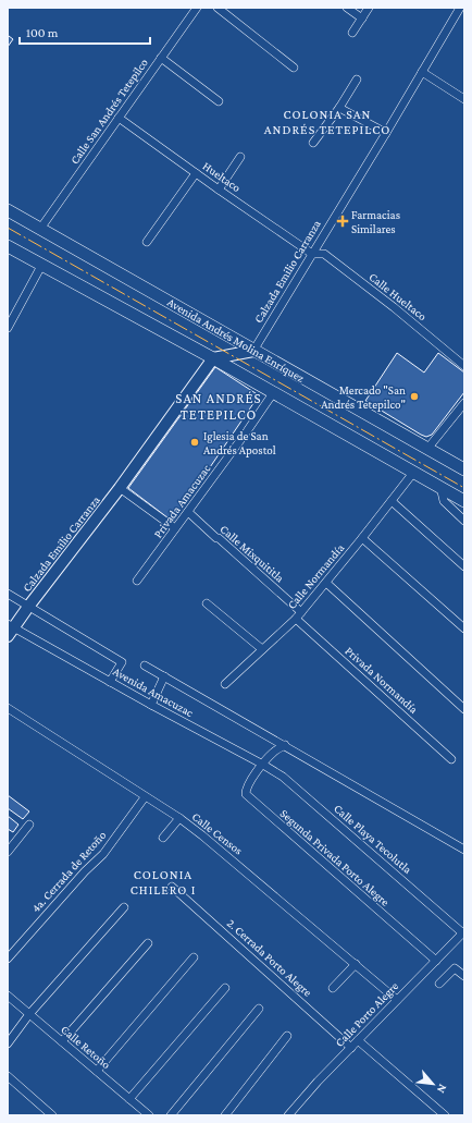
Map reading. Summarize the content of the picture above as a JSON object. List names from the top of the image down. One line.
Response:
{"streets":{"main road":["Avenida Andrés Molina Enríquez"],"street":["Calle San Andrés Tetepilco","Hueltaco","Calzada Emilio Carranza","Calle Hueltaco","Privada Amacuzac","Calle Mixquititla","Calle Normandía","Privada Normandía","Avenida Amacuzac","Calle Censos","Calle Playa Tecolutla","Segunda Privada Porto Alegre","4a. Cerrada de Retoño","2. Cerrada Porto Alegre","Calle Porto Alegre","Calle Retoño"]},"crossings":[["Calle San Andrés Tetepilco","Hueltaco"],["Calle San Andrés Tetepilco","Avenida Andrés Molina Enríquez"],["Hueltaco","Calzada Emilio Carranza"],["Hueltaco","Calle Hueltaco"],["Calzada Emilio Carranza","Calle Hueltaco"],["Calzada Emilio Carranza","Avenida Andrés Molina Enríquez"],["Calzada Emilio Carranza","Avenida Amacuzac"],["Privada Amacuzac","Calle Mixquititla"],["Calle Mixquititla","Calle Normandía"],["Calle Mixquititla","Privada Normandía"],["Calle Normandía","Privada Normandía"],["Avenida Amacuzac","Calle Playa Tecolutla"],["Avenida Amacuzac","Segunda Privada Porto Alegre"],["Calle Censos","4a. Cerrada de Retoño"],["Calle Censos","Calle Porto Alegre"],["Calle Playa Tecolutla","Segunda Privada Porto Alegre"],["Calle Playa Tecolutla","Calle Porto Alegre"],["Segunda Privada Porto Alegre","Calle Porto Alegre"],["2. Cerrada Porto Alegre","Calle Porto Alegre"]],"districts":["COLONIA SAN ANDRÉS TETEPILCO","SAN ANDRÉS TETEPILCO","COLONIA CHILERO I"],"places":{"health":["Farmacias Similares"],"other":["Mercado \"San Andrés Tetepilco\"","Iglesia de San Andrés Apostol"]},"scale_bar":"100 m","north":"bottom right"}
